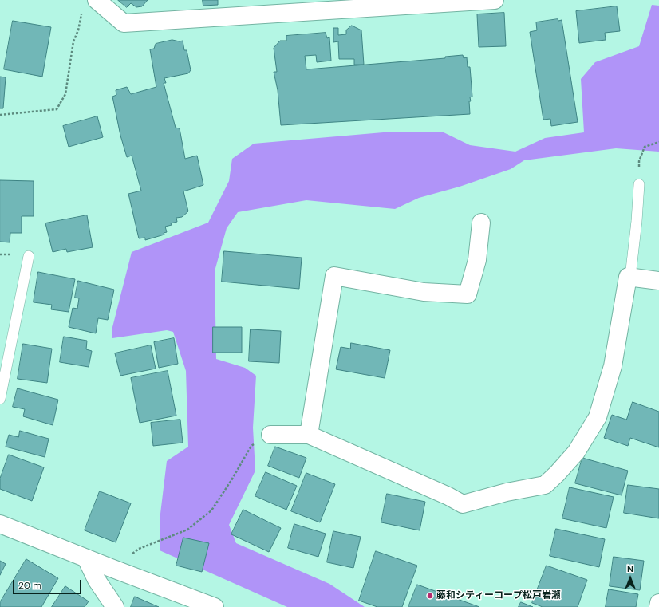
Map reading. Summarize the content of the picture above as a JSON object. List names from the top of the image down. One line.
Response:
{"places":["藤和シティーコープ松戸岩瀬"],"scale_bar":"20 m","north":"top"}
